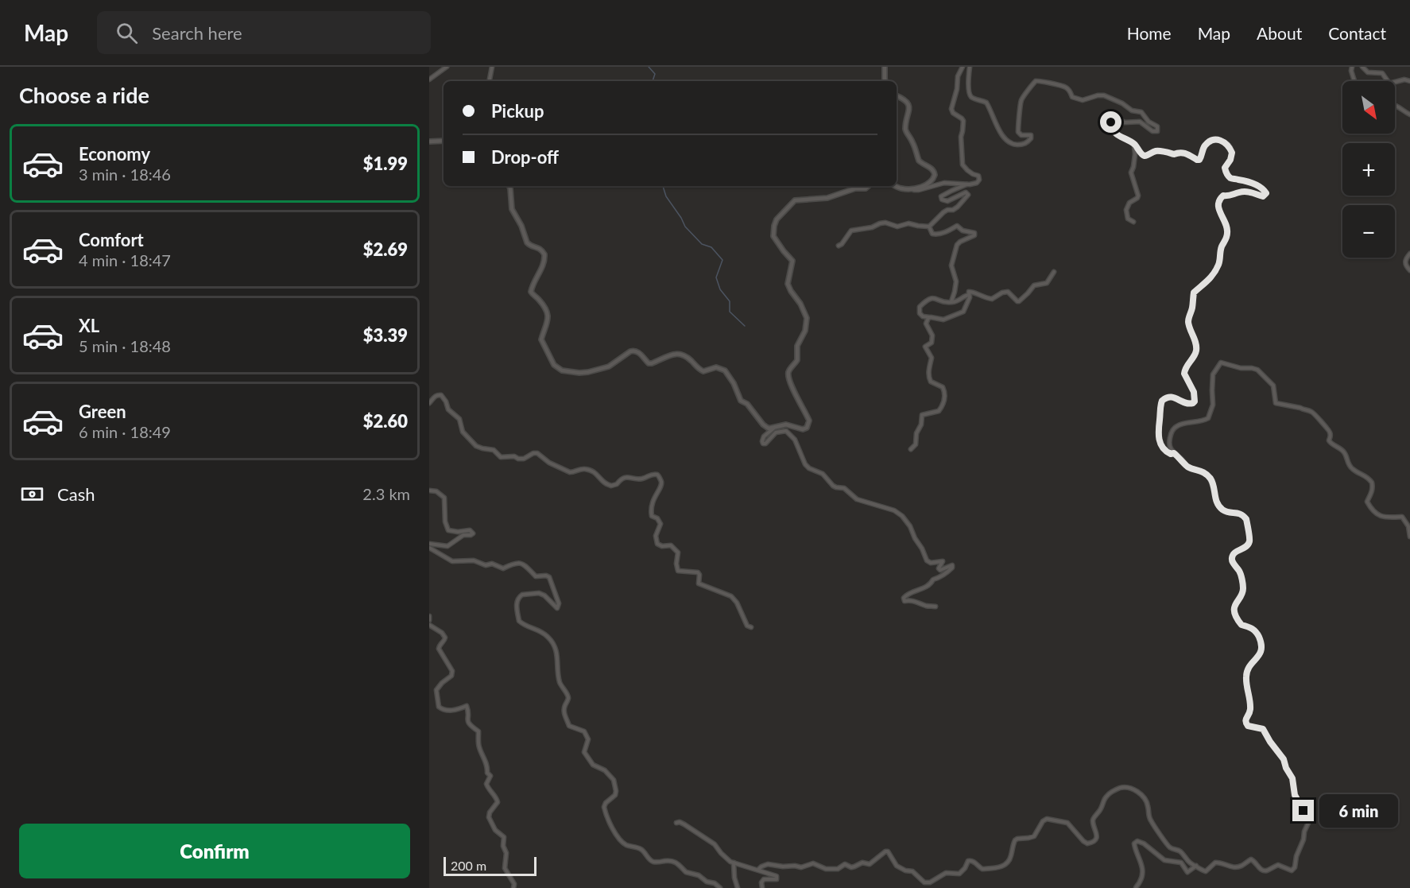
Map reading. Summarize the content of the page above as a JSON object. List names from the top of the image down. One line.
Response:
{"scale_bar":"200 m","north":"bottom right","page":{"header":"Map","search":"Search here","nav":["Home","Map","About","Contact"],"heading":"Choose a ride","map_buttons":["+","−"],"banner":["Pickup","Drop-off"],"list":[{"name":"Economy","note":"3 min · 18:46","value":"$1.99"},{"name":"Comfort","note":"4 min · 18:47","value":"$2.69"},{"name":"XL","note":"5 min · 18:48","value":"$3.39"},{"name":"Green","note":"6 min · 18:49","value":"$2.60"}],"pay":["Cash","2.3 km"],"bubble":"6 min","buttons":"Confirm","scale":"200 m"}}
